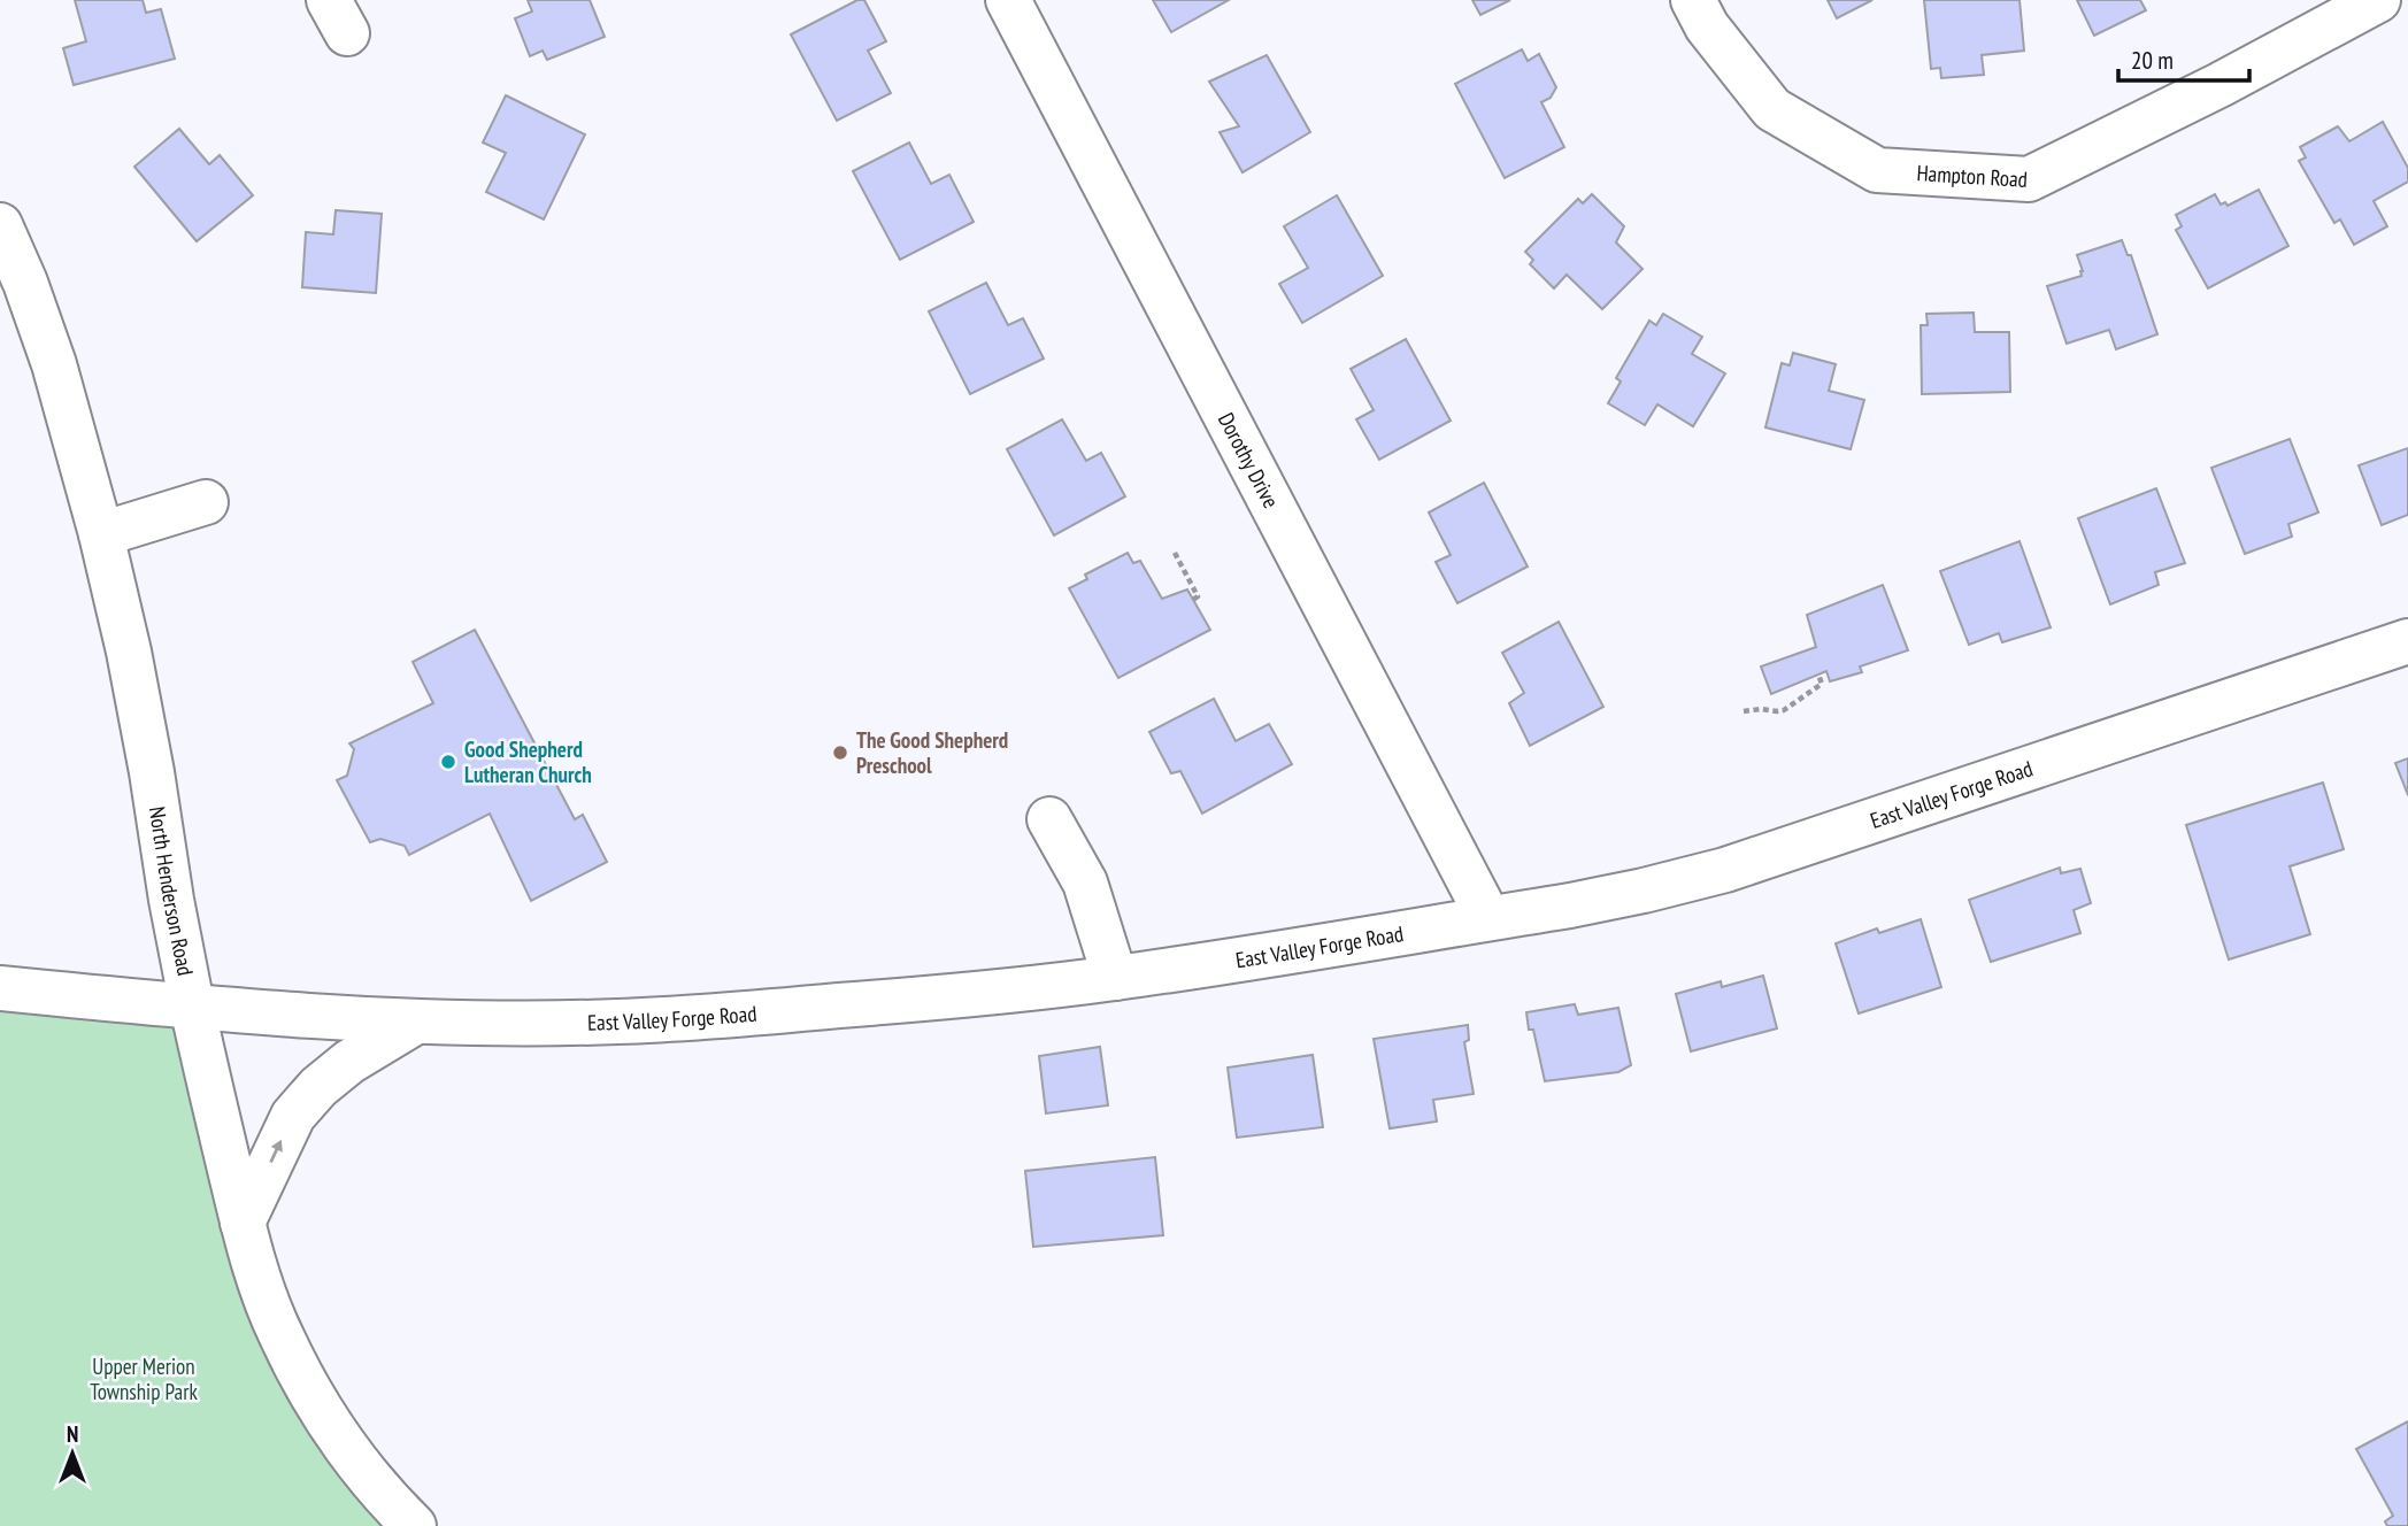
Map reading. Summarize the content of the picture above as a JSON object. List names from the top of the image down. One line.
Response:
{"streets":{"main road":["Hampton Road","Dorothy Drive","East Valley Forge Road","North Henderson Road"]},"crossings":[["Dorothy Drive","East Valley Forge Road"],["East Valley Forge Road","North Henderson Road"]],"parks":["Upper Merion Township Park"],"places":["The Good Shepherd Preschool","Good Shepherd Lutheran Church"],"scale_bar":"20 m","north":"top"}
